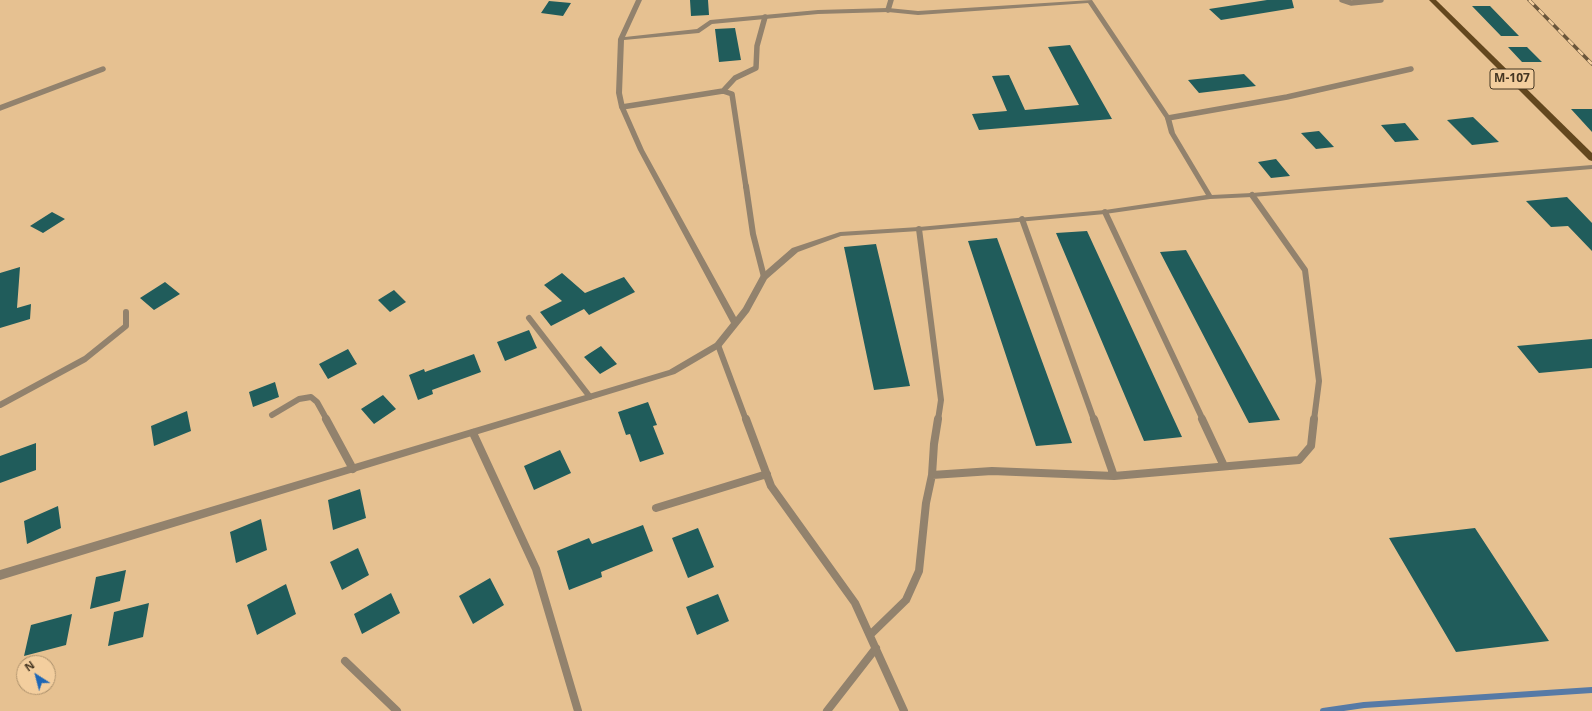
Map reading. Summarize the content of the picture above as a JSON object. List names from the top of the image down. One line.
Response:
{"streets":{"main road":["М-107"]},"north":"top left"}
